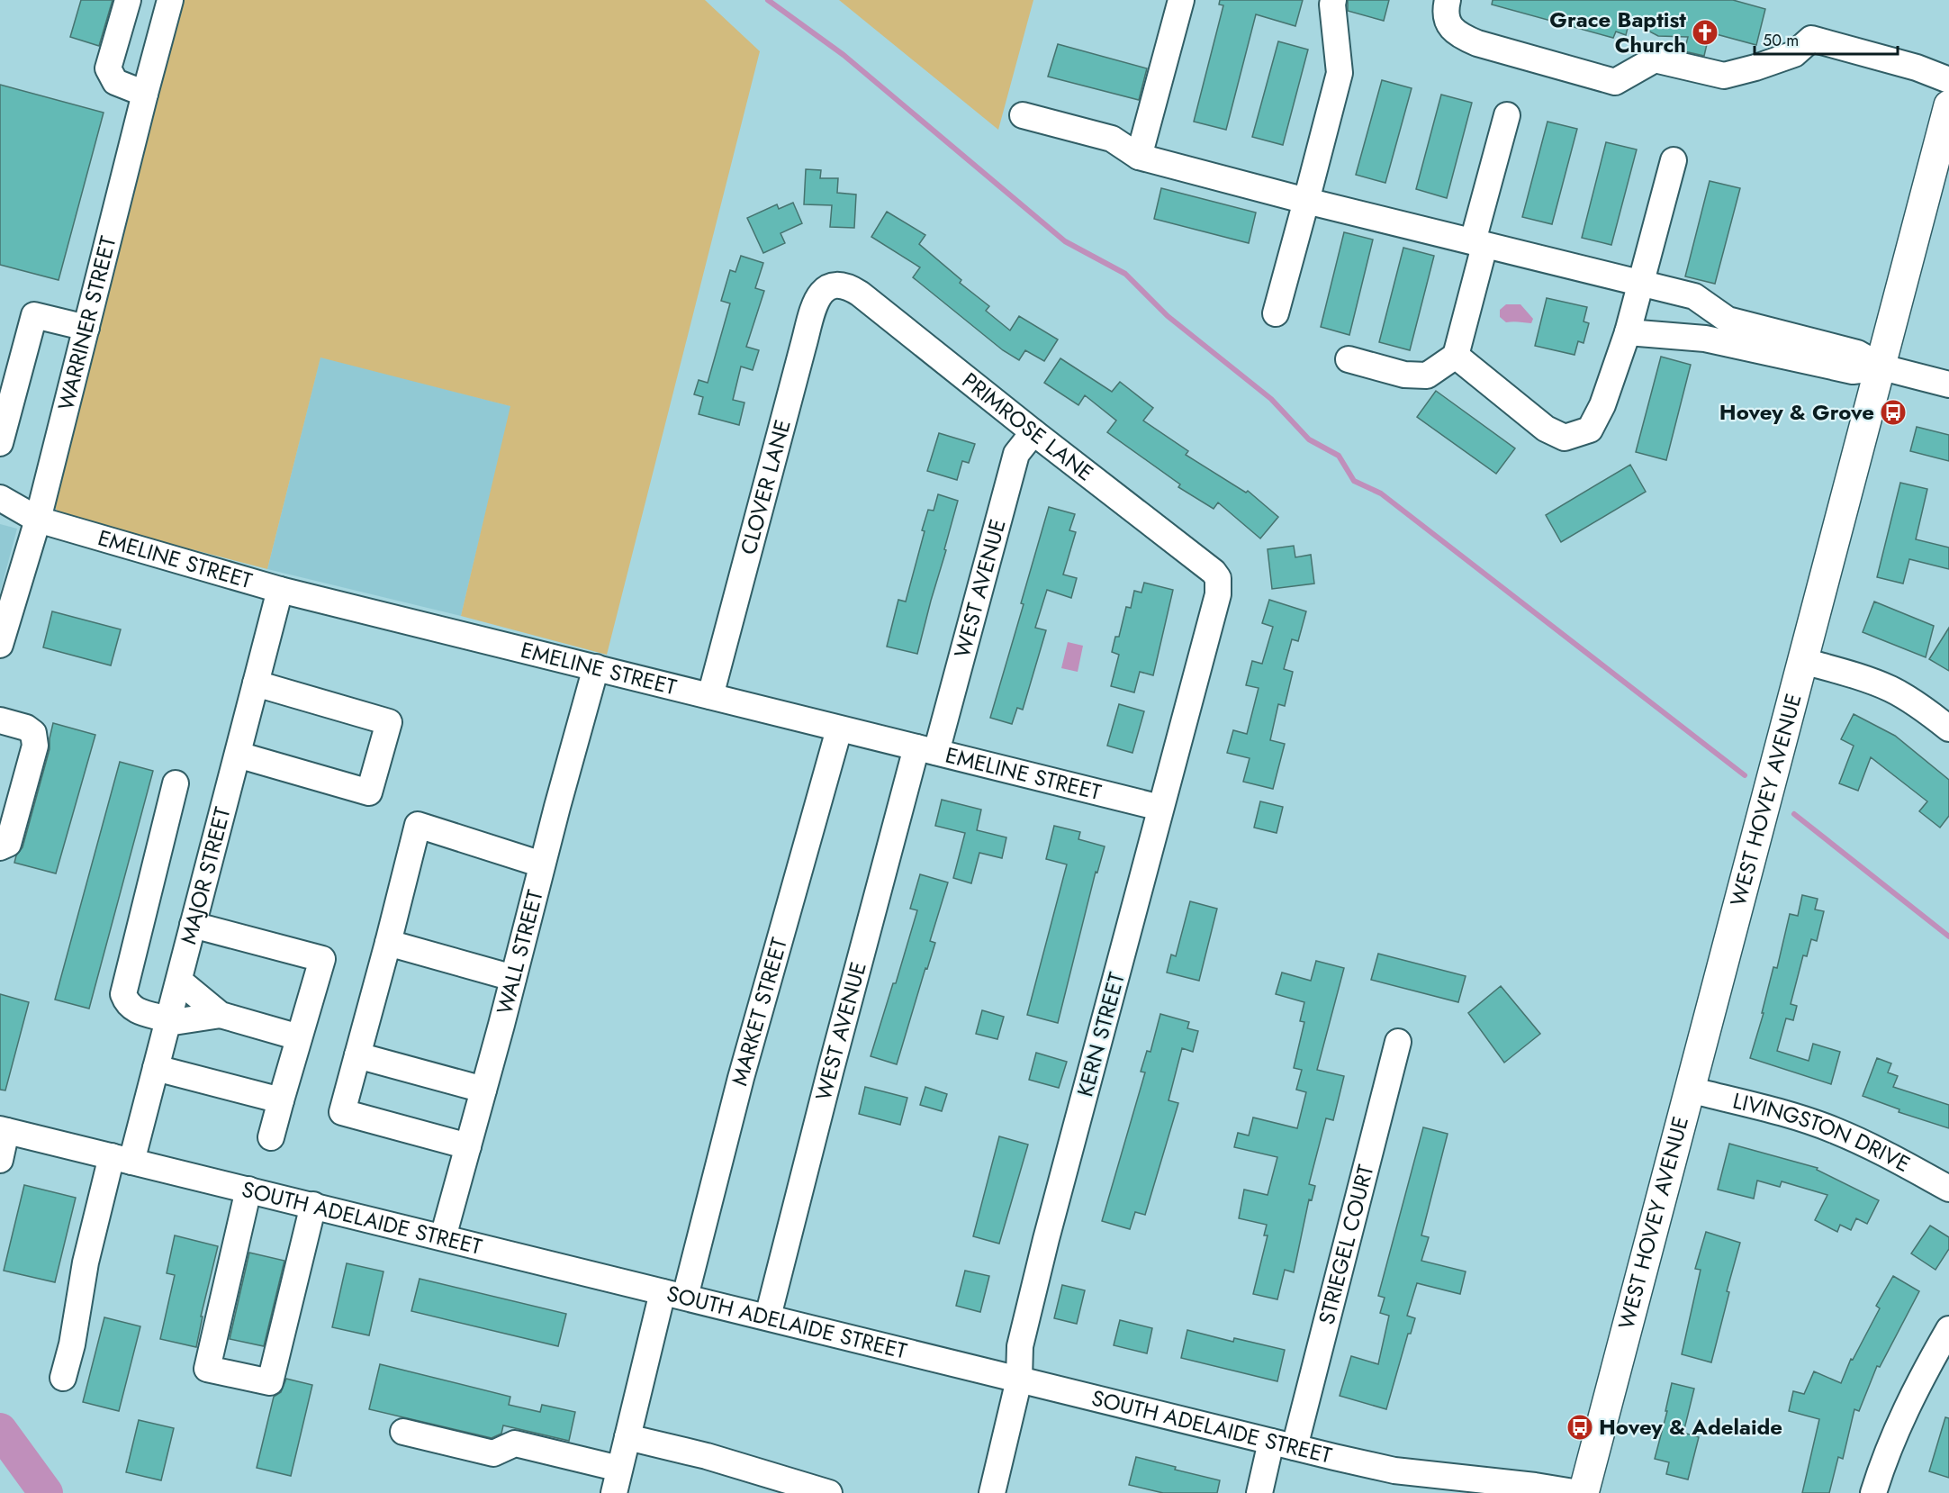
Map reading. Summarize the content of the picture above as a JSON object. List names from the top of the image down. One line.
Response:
{"streets":{"main road":["WEST HOVEY AVENUE"],"street":["WARRINER STREET","PRIMROSE LANE","CLOVER LANE","EMELINE STREET","WEST AVENUE","MAJOR STREET","WALL STREET","MARKET STREET","KERN STREET","LIVINGSTON DRIVE","SOUTH ADELAIDE STREET","STRIEGEL COURT"]},"crossings":[["WARRINER STREET","EMELINE STREET"],["PRIMROSE LANE","CLOVER LANE"],["PRIMROSE LANE","WEST AVENUE"],["PRIMROSE LANE","KERN STREET"],["CLOVER LANE","EMELINE STREET"],["EMELINE STREET","WEST AVENUE"],["EMELINE STREET","MAJOR STREET"],["EMELINE STREET","WALL STREET"],["EMELINE STREET","MARKET STREET"],["EMELINE STREET","KERN STREET"],["WEST AVENUE","SOUTH ADELAIDE STREET"],["WEST HOVEY AVENUE","LIVINGSTON DRIVE"],["MAJOR STREET","SOUTH ADELAIDE STREET"],["WALL STREET","SOUTH ADELAIDE STREET"],["MARKET STREET","SOUTH ADELAIDE STREET"],["KERN STREET","SOUTH ADELAIDE STREET"],["SOUTH ADELAIDE STREET","STRIEGEL COURT"]],"places":{"church":["Grace Baptist Church"],"bus stop":["Hovey & Grove","Hovey & Adelaide"]},"scale_bar":"50 m"}
